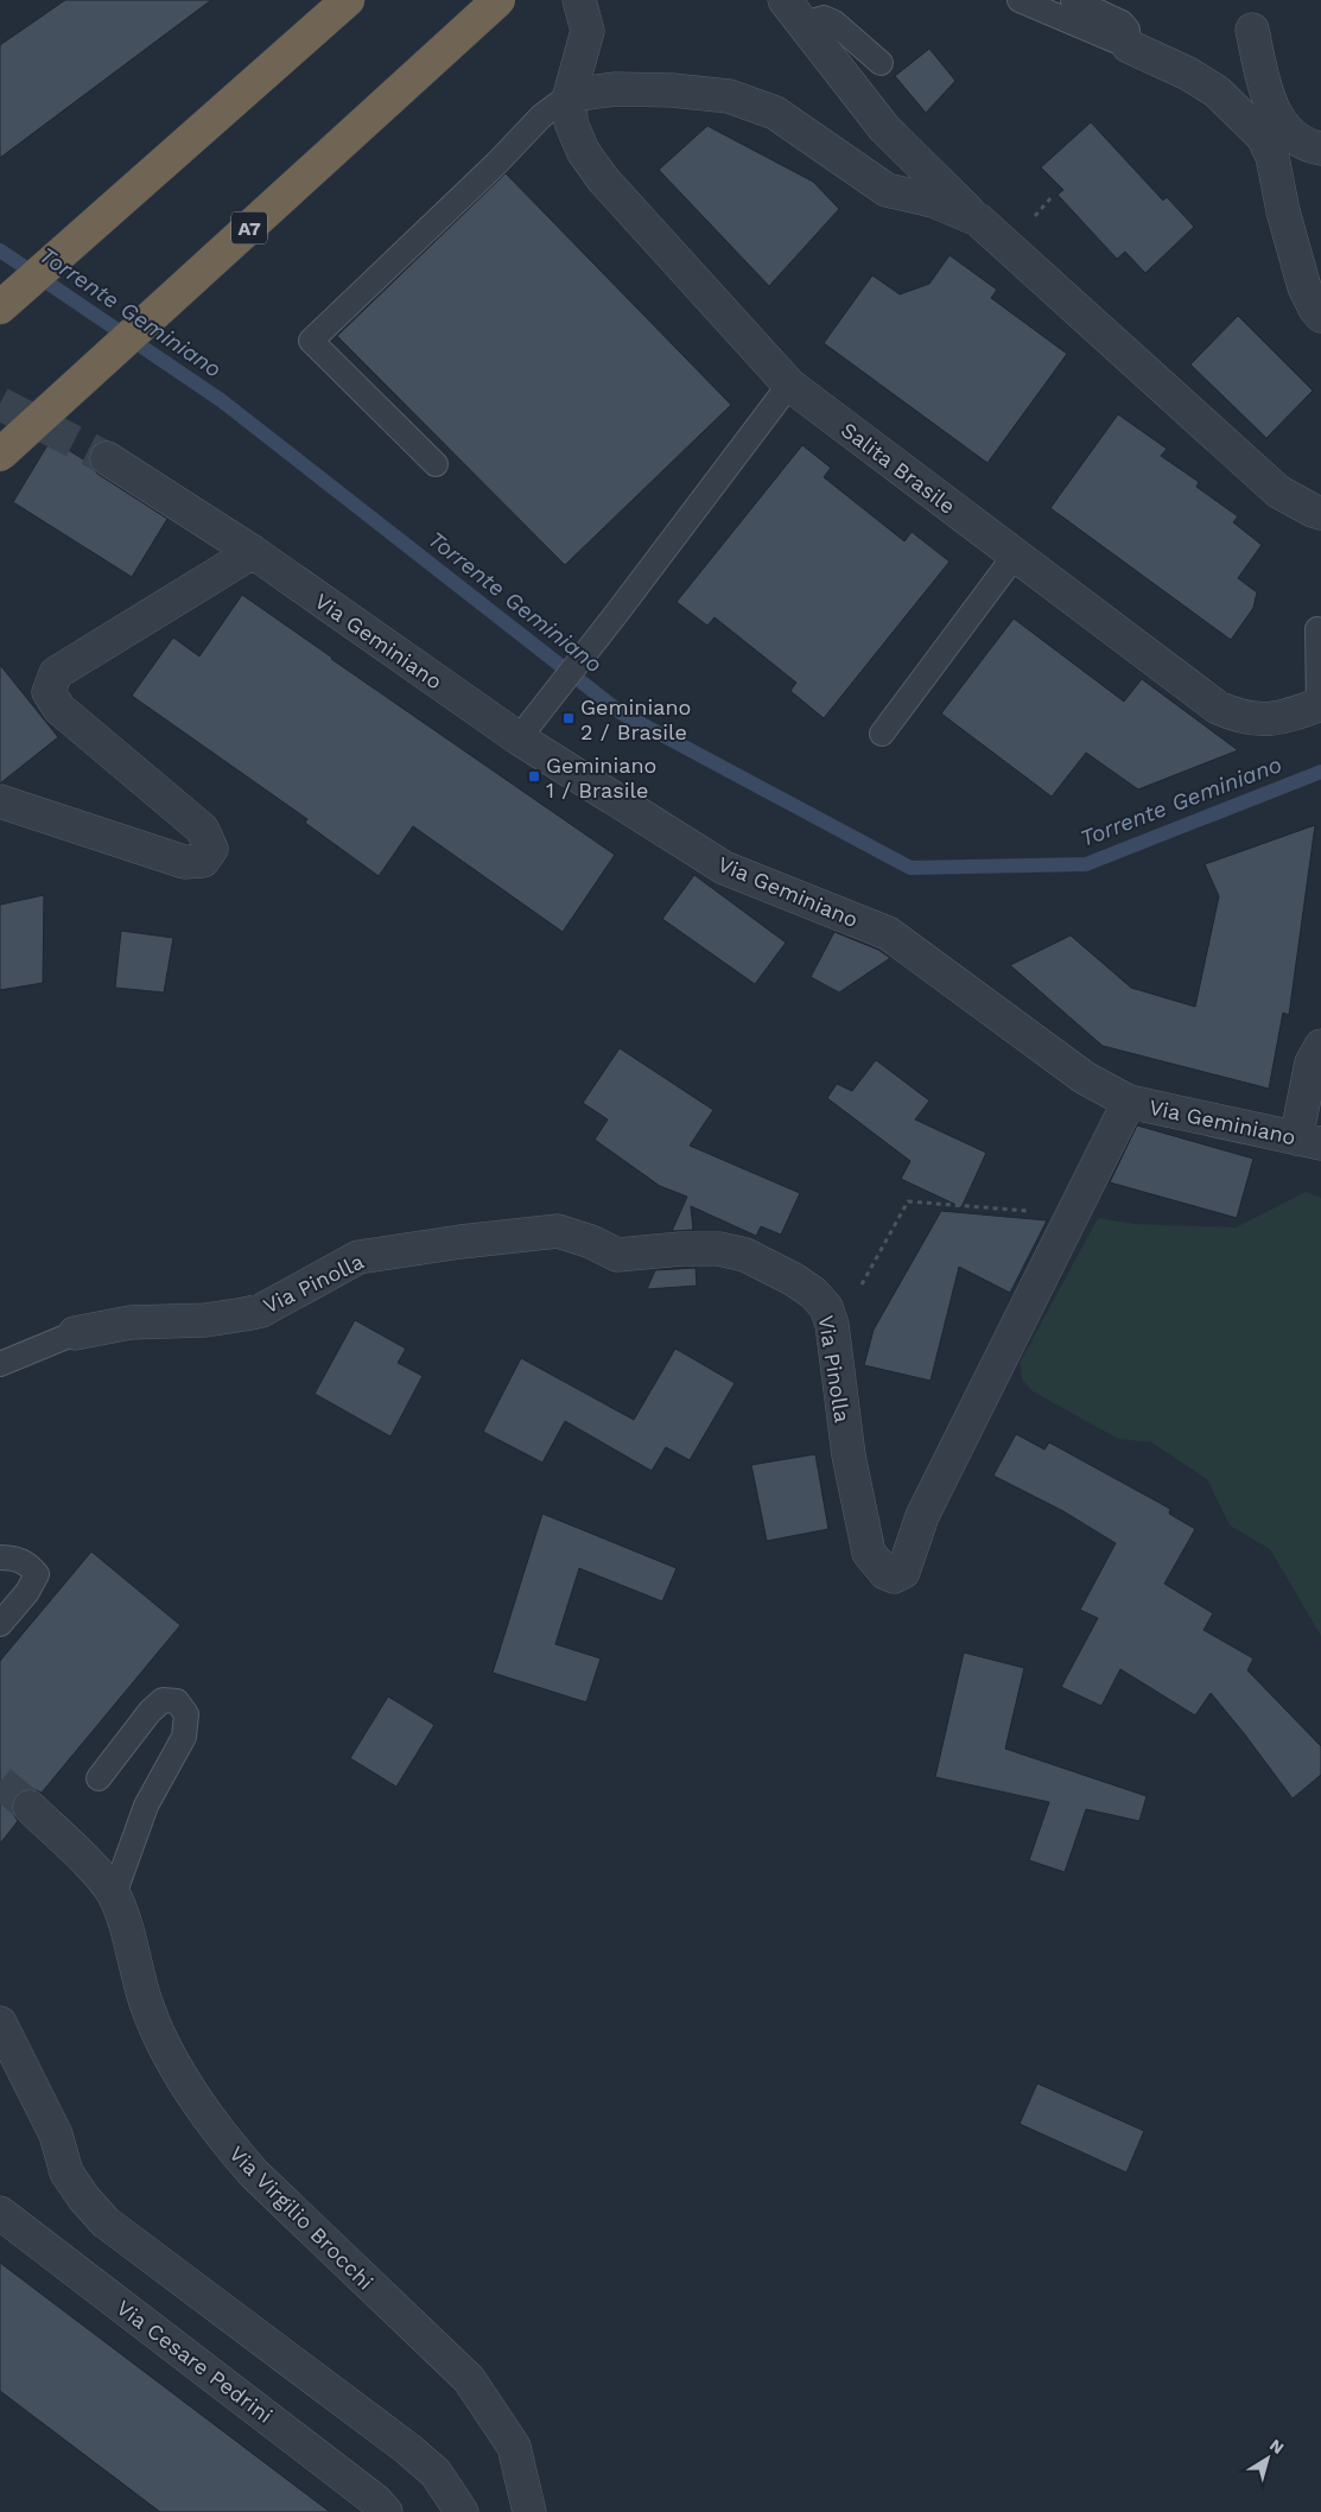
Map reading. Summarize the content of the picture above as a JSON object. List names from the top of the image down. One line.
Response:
{"streets":{"highway":["A7"],"street":["Salita Brasile","Via Geminiano","Via Pinolla","Via Virgilio Brocchi","Via Cesare Pedrini"]},"crossings":[["Via Geminiano","Via Pinolla"]],"water":["Torrente Geminiano"],"places":{"transit":["Geminiano 2 / Brasile","Geminiano 1 / Brasile"]},"north":"top right"}
